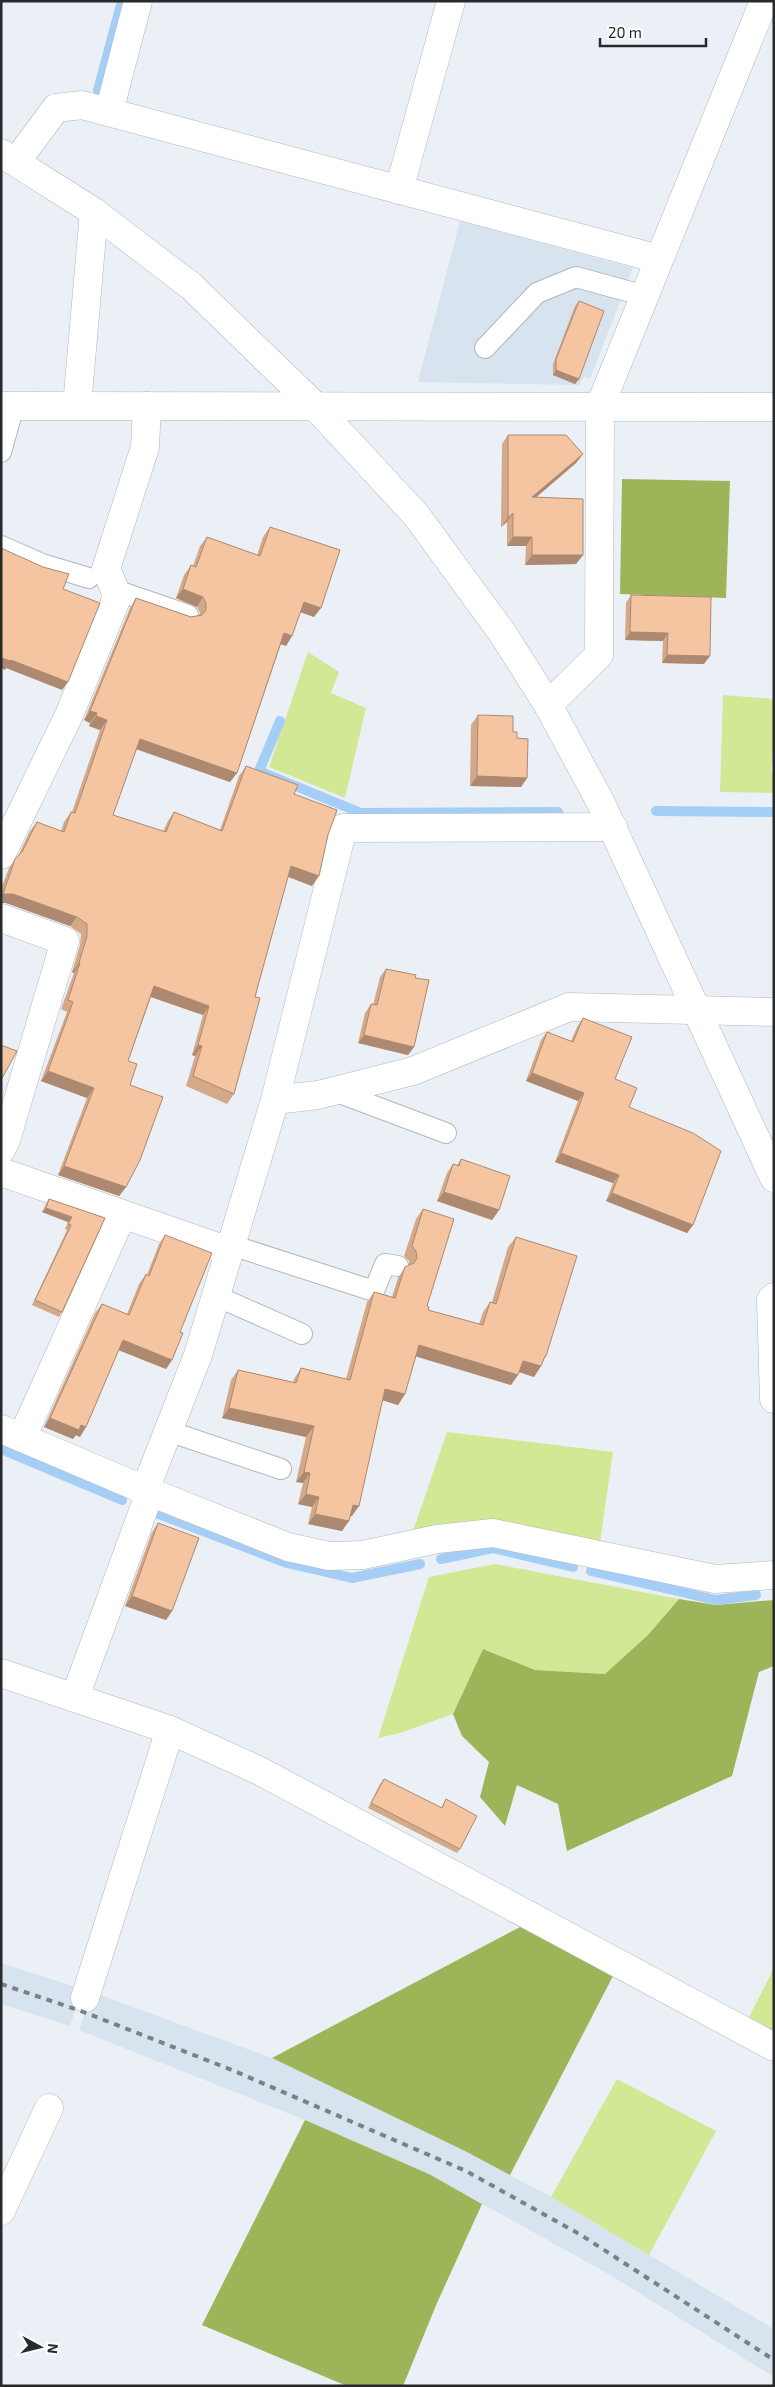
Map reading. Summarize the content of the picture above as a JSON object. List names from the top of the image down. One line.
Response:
{"scale_bar":"20 m","north":"right"}
